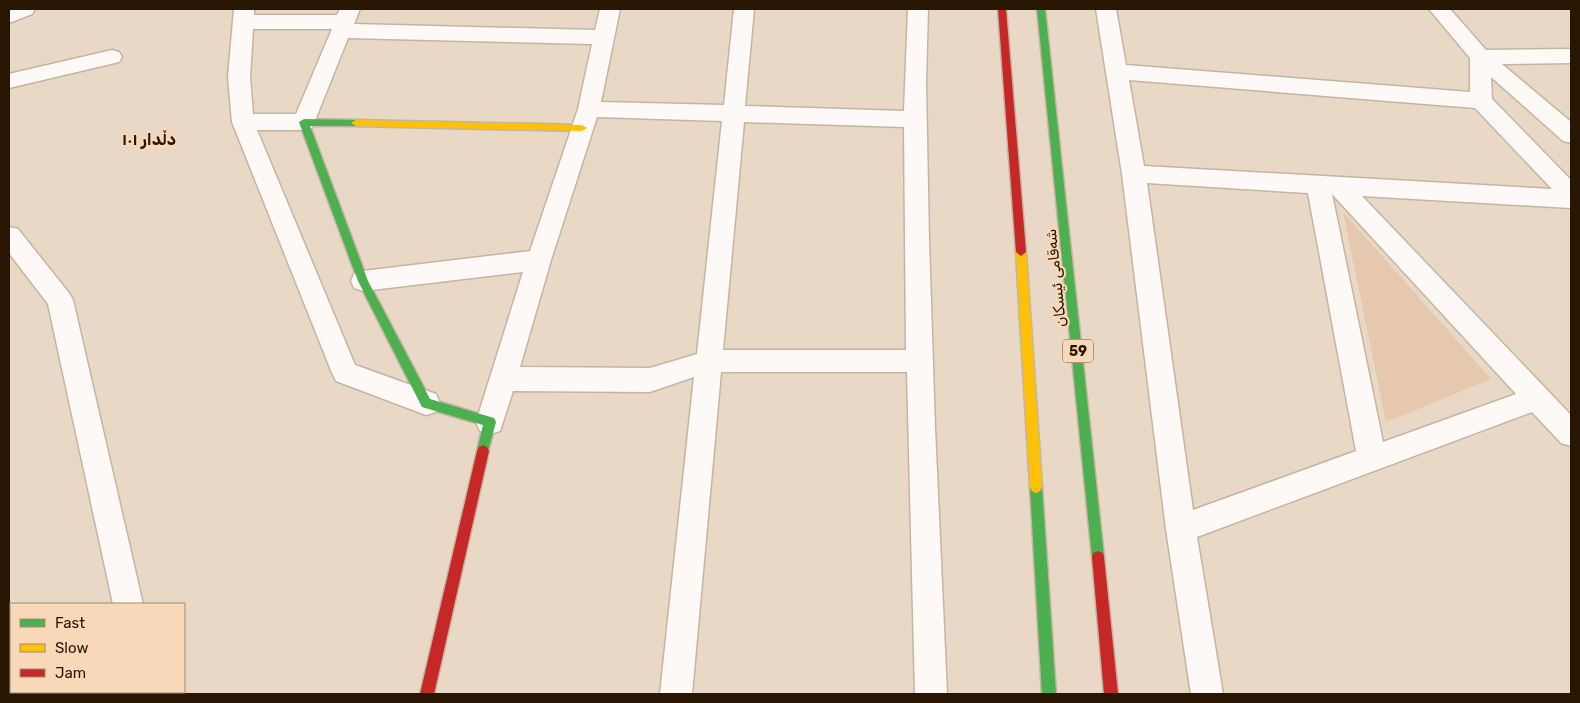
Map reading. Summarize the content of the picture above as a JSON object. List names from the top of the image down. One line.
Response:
{"streets":{"main road":["شەقامی ئیسکان","59"]},"districts":["دڵدار ١٠١"],"legend":["Fast","Slow","Jam"]}
